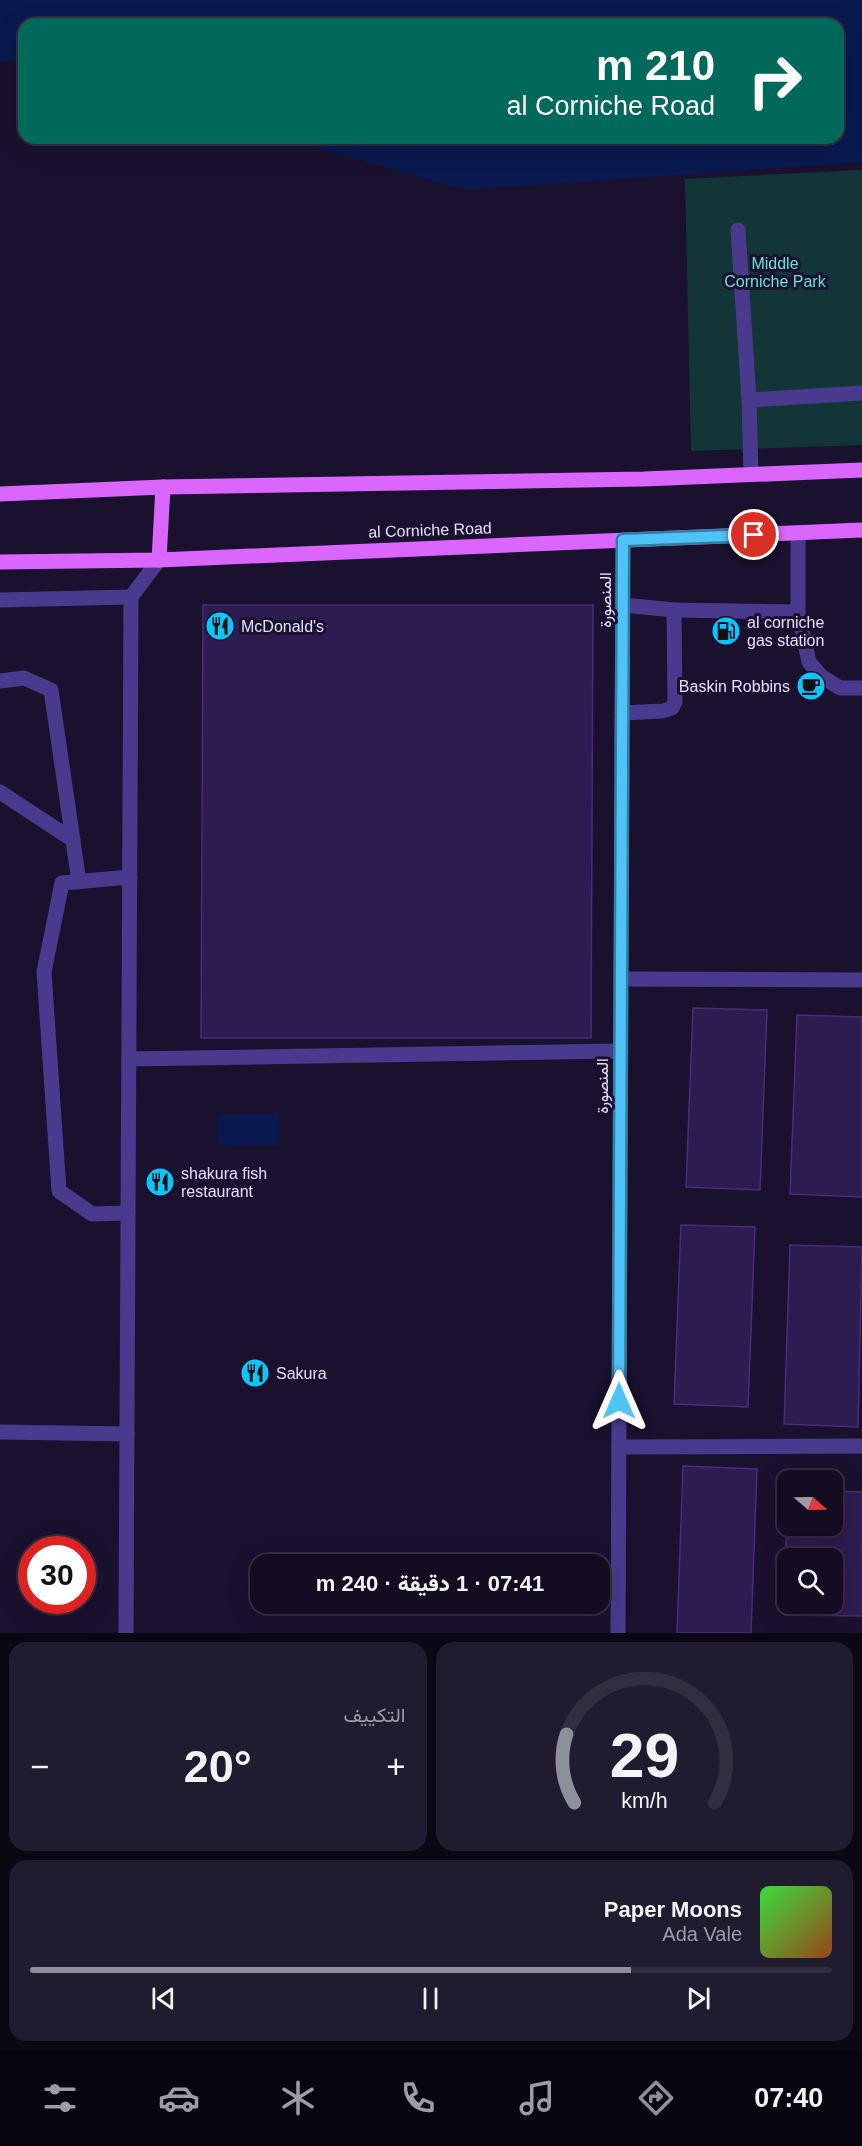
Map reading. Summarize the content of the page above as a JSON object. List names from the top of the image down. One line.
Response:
{"streets":{"main road":["al Corniche Road"],"street":["المنصورة"]},"crossings":[["al Corniche Road","المنصورة"]],"parks":["Middle Corniche Park"],"places":{"restaurant":["McDonald's","shakura fish restaurant","Sakura"],"fuel station":["al corniche gas station"],"cafe":["Baskin Robbins"]},"north":"right","page":{"turn":["210 m","al Corniche Road"],"limit":"30","trip":"07:41 · 1 دقيقة · 240 m","tile":"التكييف","heat":["−","20°","+"],"song":["Paper Moons","Ada Vale"],"tabs":"07:40","gauge":["29","km/h"]}}
